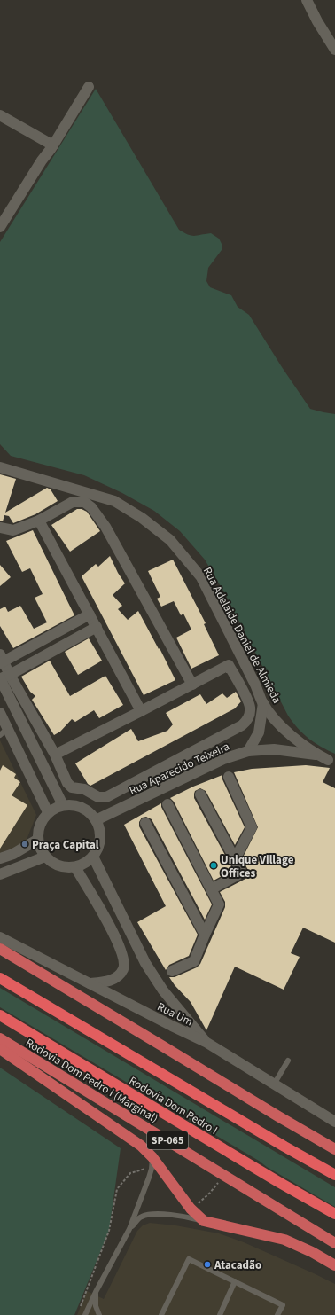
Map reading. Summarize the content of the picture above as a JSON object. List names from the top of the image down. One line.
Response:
{"streets":{"highway":["Rodovia Dom Pedro I (Marginal)","Rodovia Dom Pedro I","SP-065"],"street":["Rua Adelaide Daniel de Almieda","Rua Aparecido Teixeira","Rua Um"]},"crossings":[["Rua Adelaide Daniel de Almieda","Rua Aparecido Teixeira"]],"places":["Praça Capital","Unique Village Offices","Atacadão"]}
